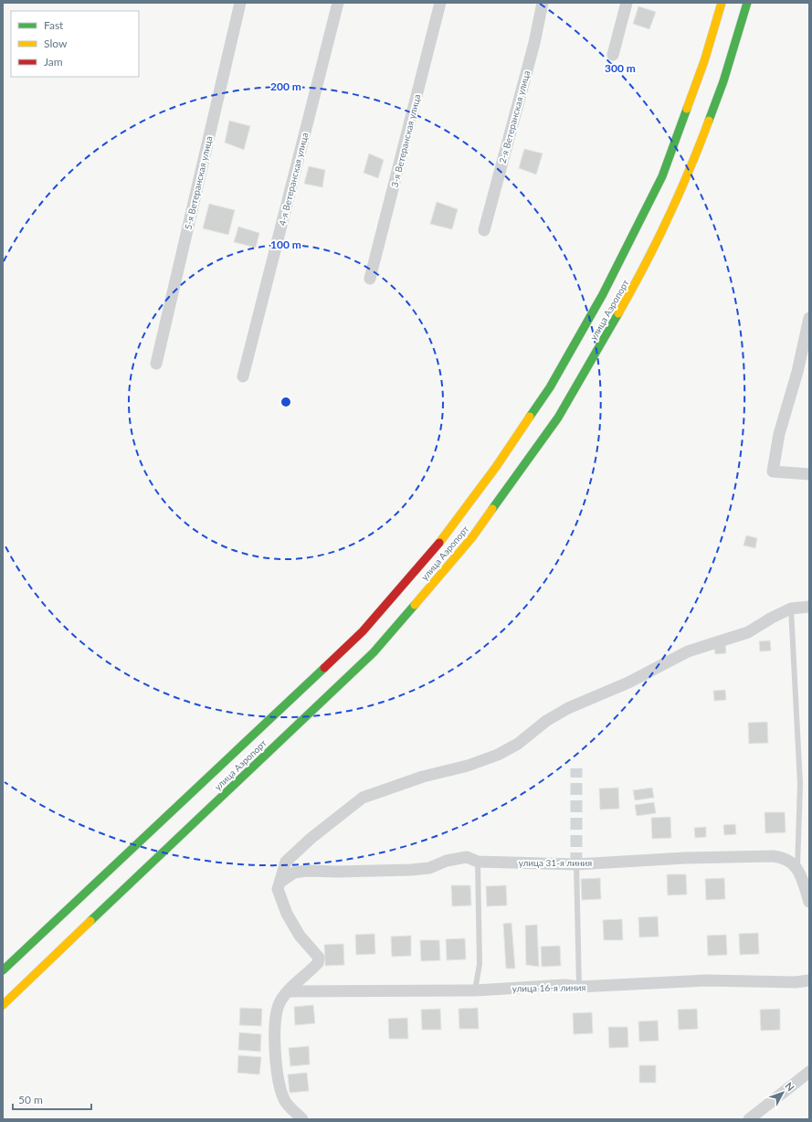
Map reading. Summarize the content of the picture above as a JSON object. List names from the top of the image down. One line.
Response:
{"streets":{"main road":["улица Аэропорт"],"street":["2-я Ветеранская улица","3-я Ветеранская улица","4-я Ветеранская улица","5-я Ветеранская улица","улица 31-я линия","улица 16-я линия"]},"legend":["Fast","Slow","Jam"],"scale_bar":"50 m","north":"top right","rings":["300 m","200 m","100 m"]}
